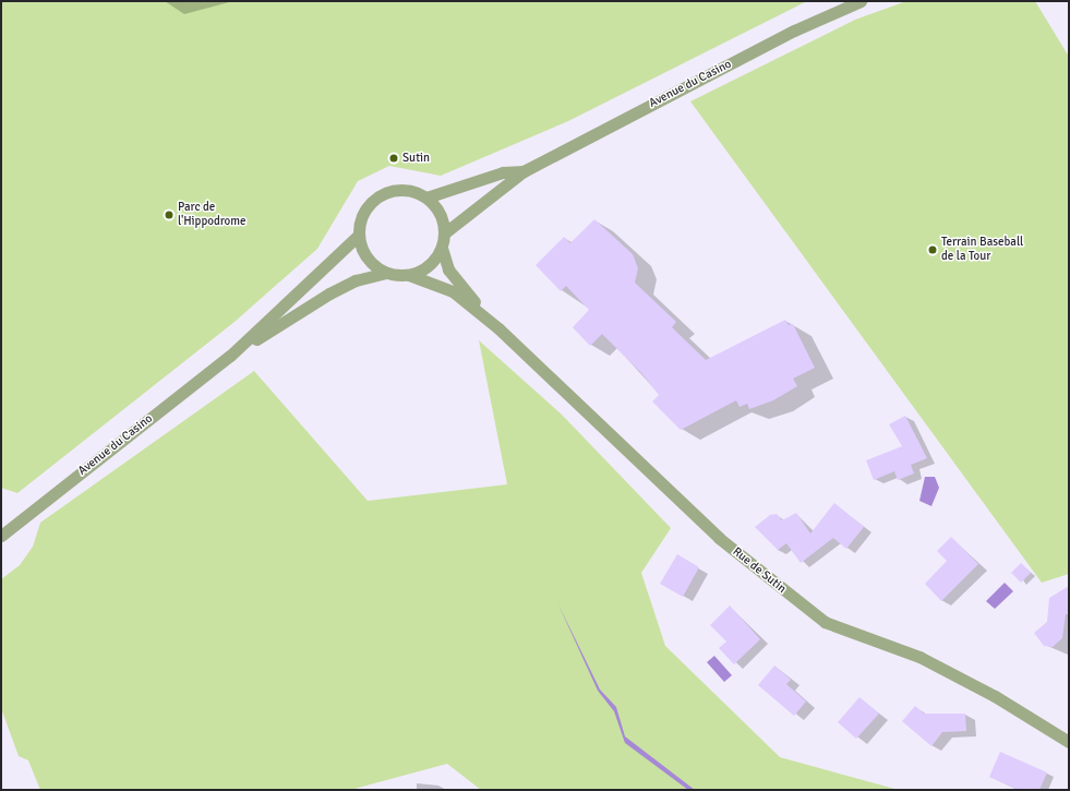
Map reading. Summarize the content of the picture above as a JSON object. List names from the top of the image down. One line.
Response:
{"streets":{"street":["Avenue du Casino","Rue de Sutin"]},"places":["Sutin","Parc de l'Hippodrome","Terrain Baseball de la Tour"]}
